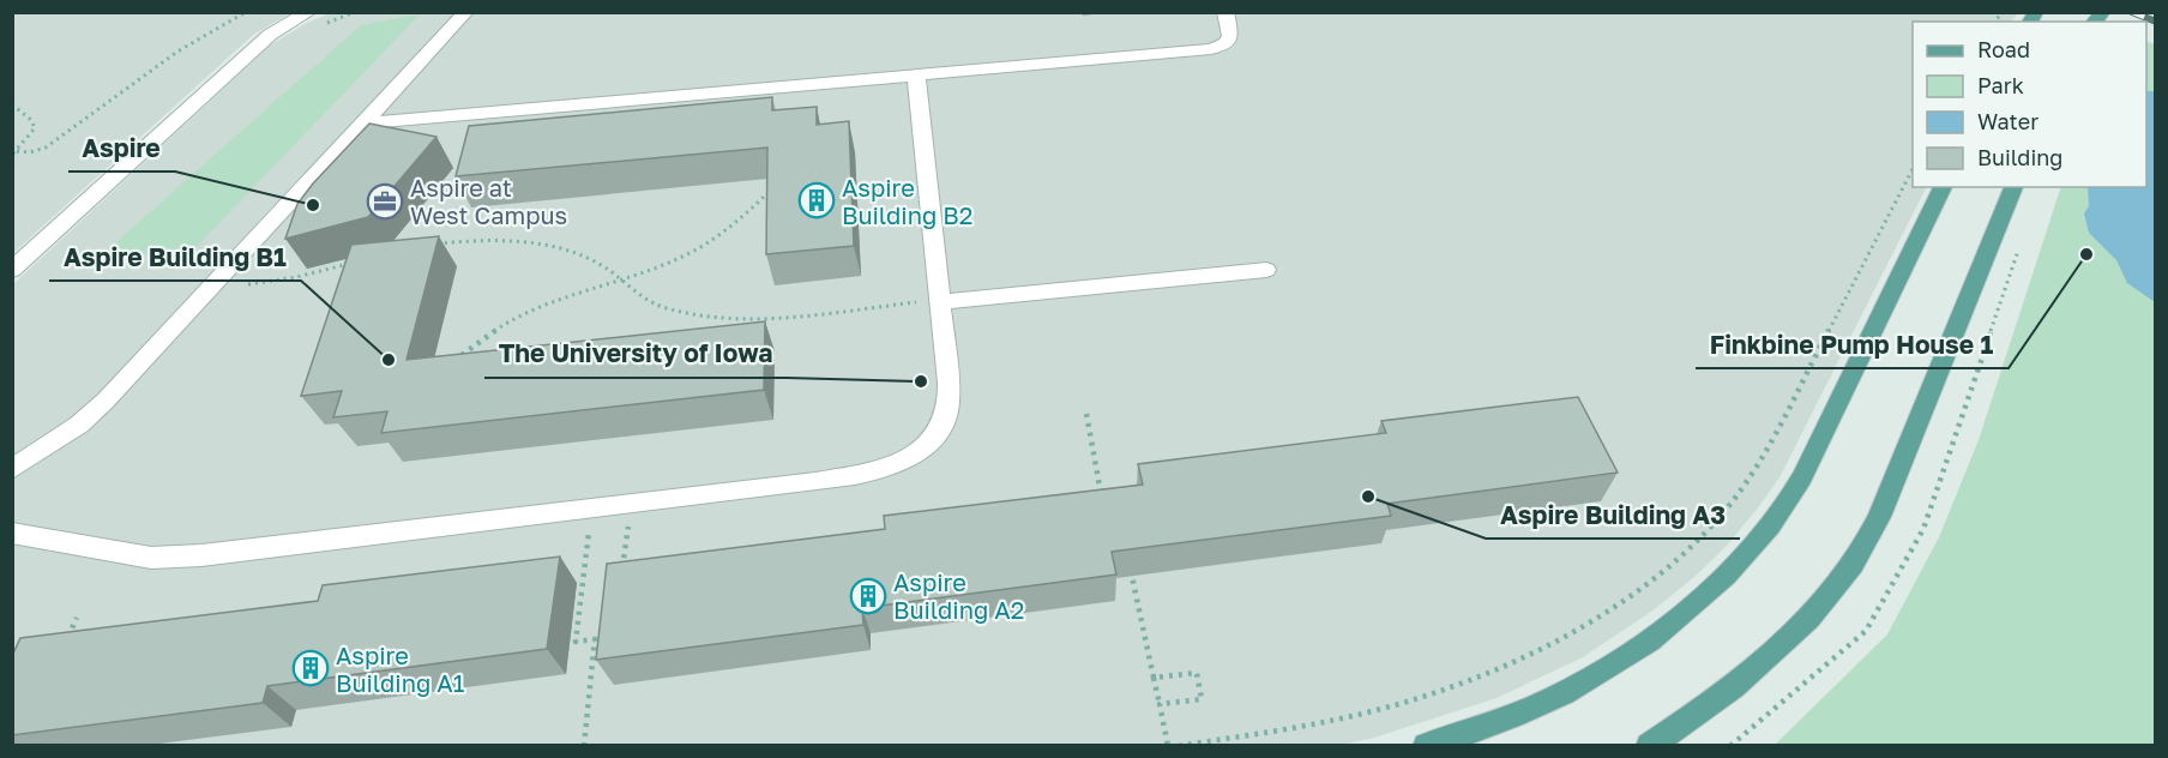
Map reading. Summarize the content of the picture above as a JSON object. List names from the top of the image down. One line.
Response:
{"places":{"building":["Aspire Building B2","Aspire Building A2","Aspire Building A1"],"office":["Aspire at West Campus"],"other":["Aspire","Finkbine Pump House 1","Aspire Building B1","The University of Iowa","Aspire Building A3"]},"legend":["Road","Park","Water","Building"]}
